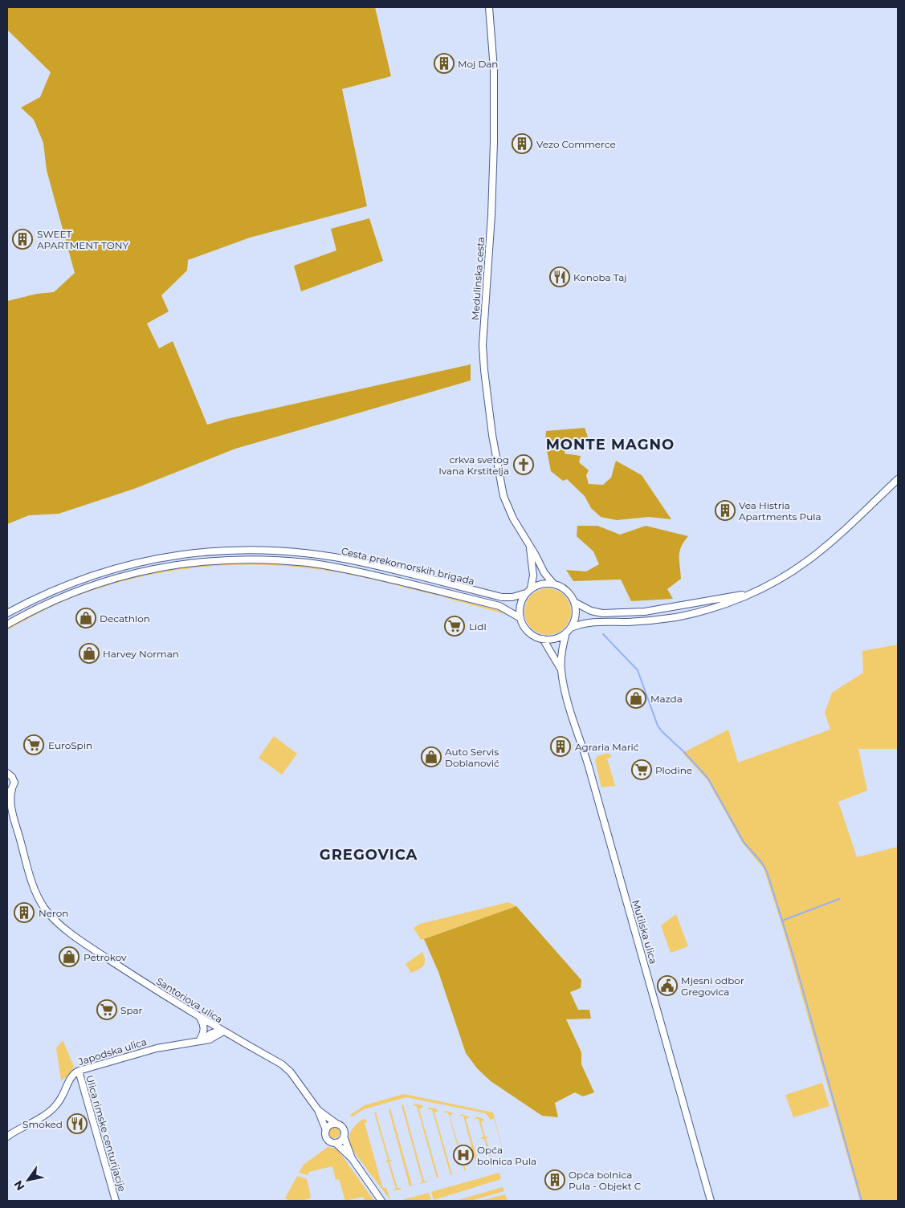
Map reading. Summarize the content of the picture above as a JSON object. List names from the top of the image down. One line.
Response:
{"streets":{"main road":["Medulinska cesta","Cesta prekomorskih brigada","Mutilska ulica","Santoriova ulica","Japodska ulica","Ulica rimske centurijacije"]},"crossings":[["Medulinska cesta","Cesta prekomorskih brigada"],["Medulinska cesta","Mutilska ulica"],["Cesta prekomorskih brigada","Mutilska ulica"],["Santoriova ulica","Japodska ulica"],["Japodska ulica","Ulica rimske centurijacije"]],"districts":["MONTE MAGNO","GREGOVICA"],"places":{"building":["Moj Dan","Vezo Commerce","SWEET APARTMENT TONY","Vea Histria Apartments Pula","Agraria Marić","Neron","Opća bolnica Pula - Objekt C"],"restaurant":["Konoba Taj","Smoked"],"church":["crkva svetog Ivana Krstitelja"],"shop":["Decathlon","Harvey Norman","Mazda","Auto Servis Doblanović","Petrokov"],"supermarket":["Lidl","EuroSpin","Plodine","Spar"],"public building":["Mjesni odbor Gregovica"],"hospital":["Opća bolnica Pula"]},"north":"bottom left"}
